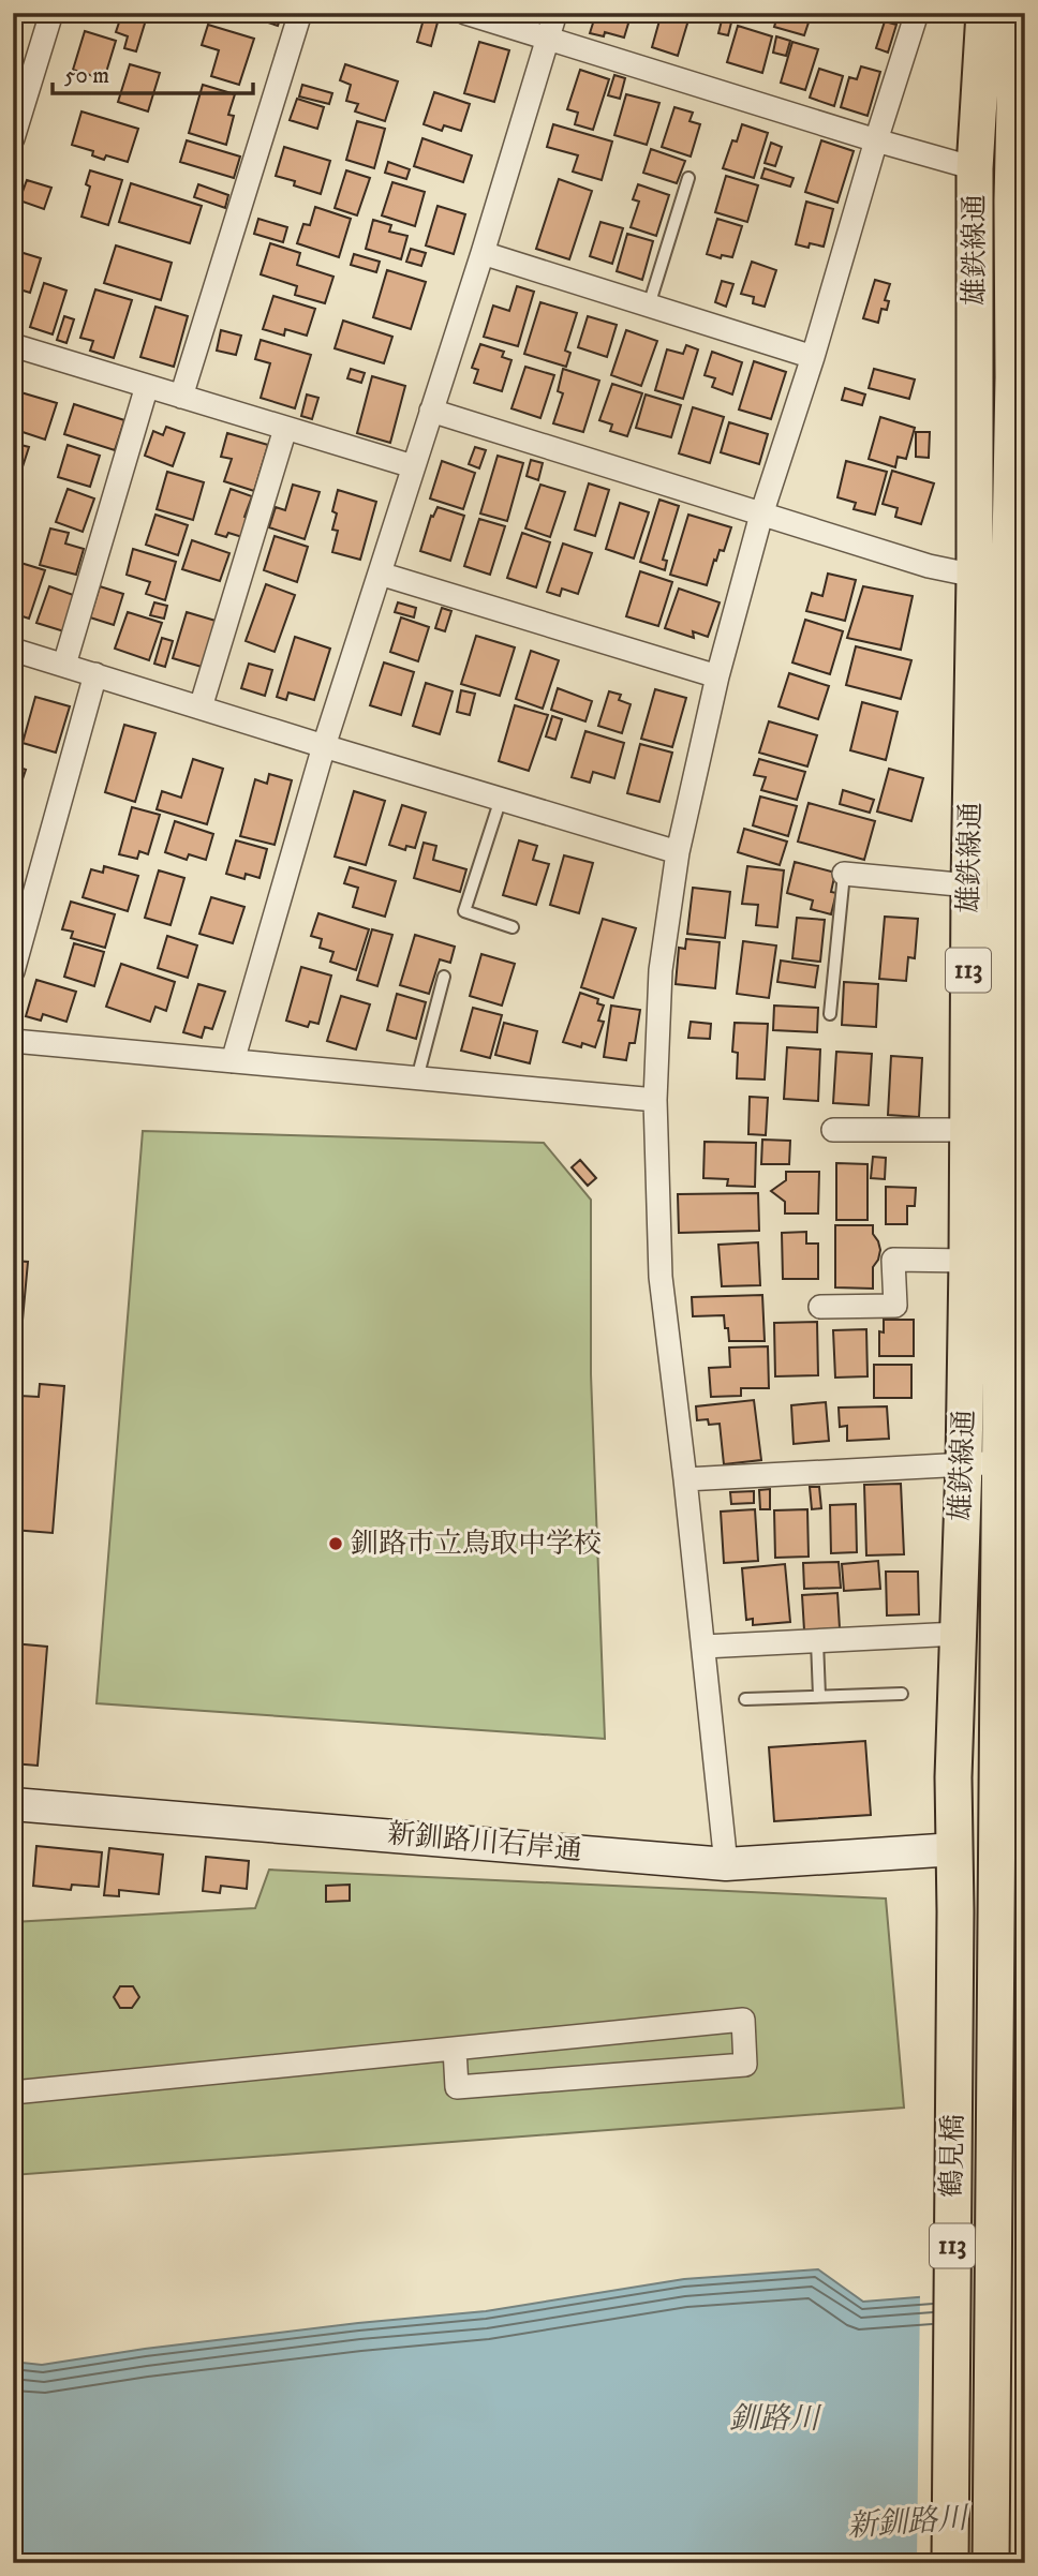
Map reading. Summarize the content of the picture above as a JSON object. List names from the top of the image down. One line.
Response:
{"streets":{"main road":["雄鉄線通","113","鶴見橋"],"street":["新釧路川右岸通"]},"crossings":[["雄鉄線通","113"],["雄鉄線通","新釧路川右岸通"],["雄鉄線通","鶴見橋"],["113","鶴見橋"]],"water":["釧路川","新釧路川"],"places":["釧路市立鳥取中学校"],"scale_bar":"50 m"}
